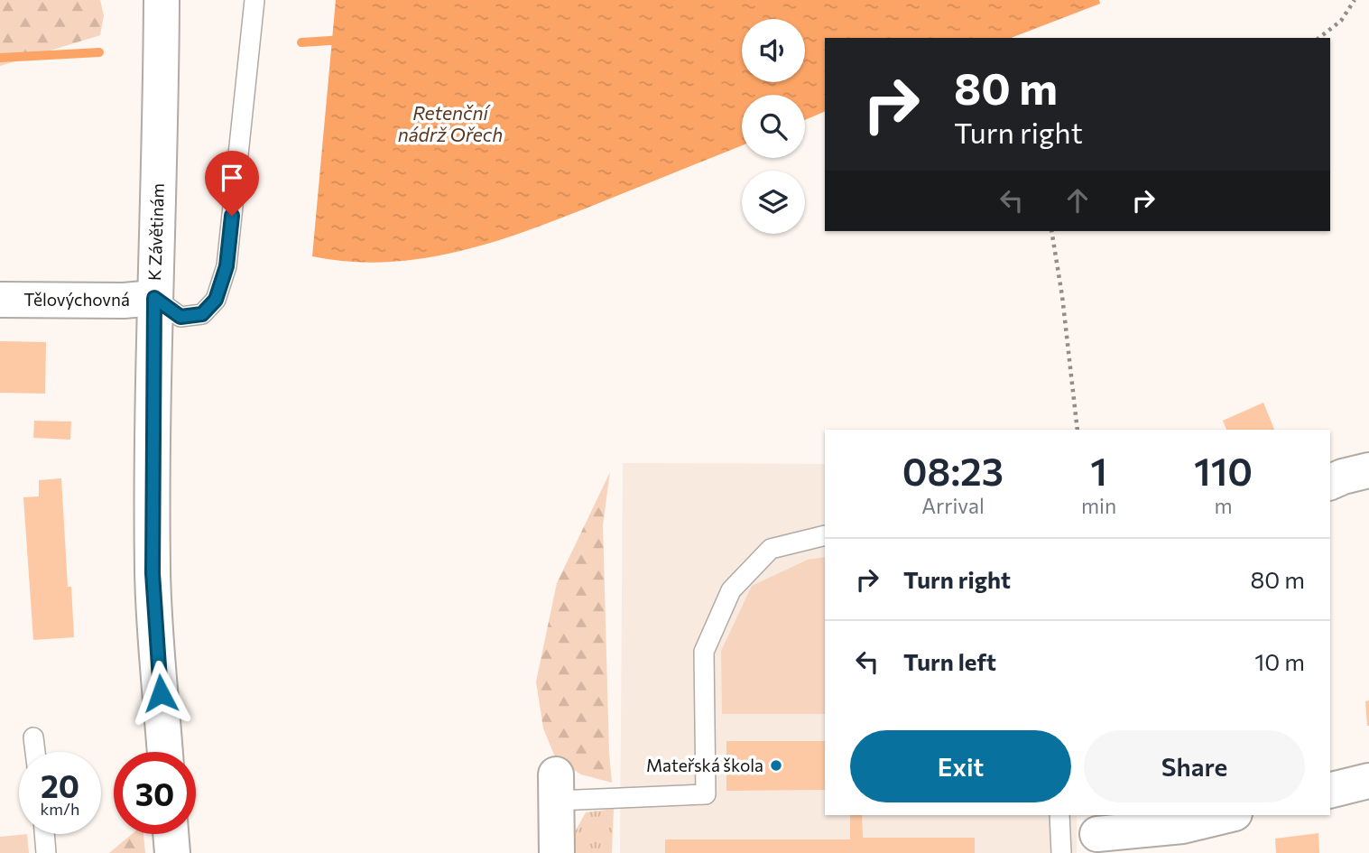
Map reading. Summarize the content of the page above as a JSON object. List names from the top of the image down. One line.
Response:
{"streets":{"street":["K Závětinám","Tělovýchovná"]},"crossings":[["K Závětinám","Tělovýchovná"]],"water":["Retenční nádrž Ořech"],"places":["Mateřská škola"],"page":{"turn":["80 m","Turn right"],"eta":["08:23","Arrival","1","min","110","m"],"list":[{"name":"Turn right","value":"80 m"},{"name":"Turn left","value":"10 m"}],"buttons":["Exit","Share"],"speed":"20 km/h","limit":"30"}}
